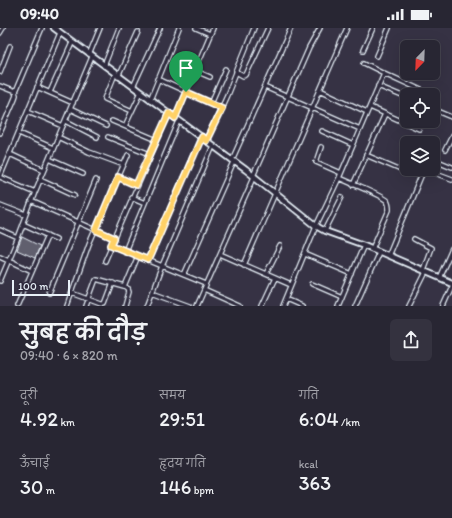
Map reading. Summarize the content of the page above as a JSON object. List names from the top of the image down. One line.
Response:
{"scale_bar":"100 m","north":"bottom left","page":{"status":"09:40","scale":"100 m","heading":["सुबह की दौड़","09:40 · 6 × 820 m"],"stats":[["दूरी","4.92 km"],["समय","29:51"],["गति","6:04 /km"],["ऊँचाई","30 m"],["हृदय गति","146 bpm"],["kcal","363"]]}}
